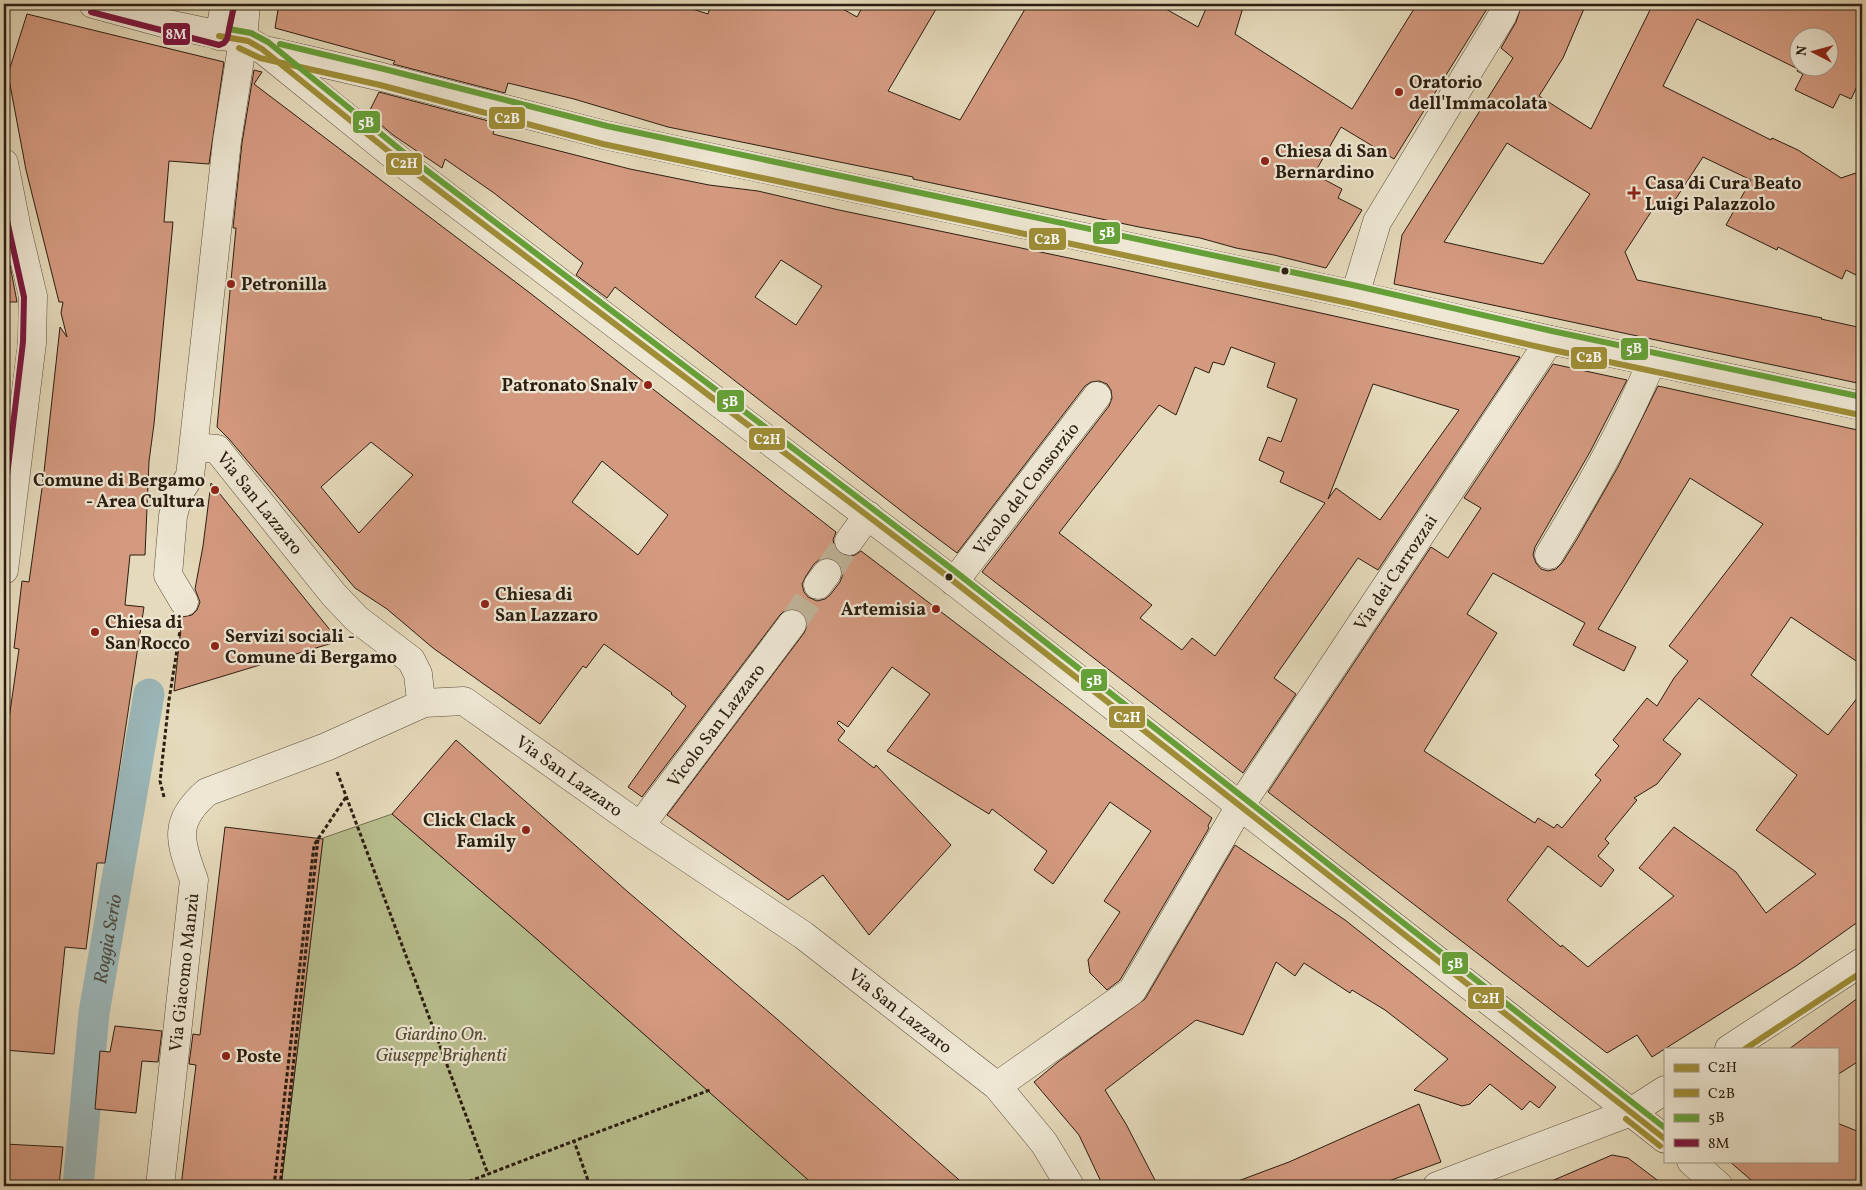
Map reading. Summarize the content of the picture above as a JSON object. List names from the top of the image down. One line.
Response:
{"streets":{"street":["Vicolo del Consorzio","Via San Lazzaro","Via dei Carrozzai","Vicolo San Lazzaro","Via Giacomo Manzù"]},"crossings":[["Via San Lazzaro","Vicolo San Lazzaro"],["Via San Lazzaro","Via Giacomo Manzù"]],"water":["Roggia Serio"],"parks":["Giardino On. Giuseppe Brighenti"],"places":{"other":["Oratorio dell'Immacolata","Chiesa di San Bernardino","Petronilla","Patronato Snalv","Comune di Bergamo - Area Cultura","Chiesa di San Lazzaro","Artemisia","Chiesa di San Rocco","Servizi sociali - Comune di Bergamo","Click Clack Family","Poste"],"health":["Casa di Cura Beato Luigi Palazzolo"]},"lines":["transit line 5B","transit line 8M","transit line C2H","transit line C2B"],"legend":["C2H","C2B","5B","8M"],"north":"left"}
